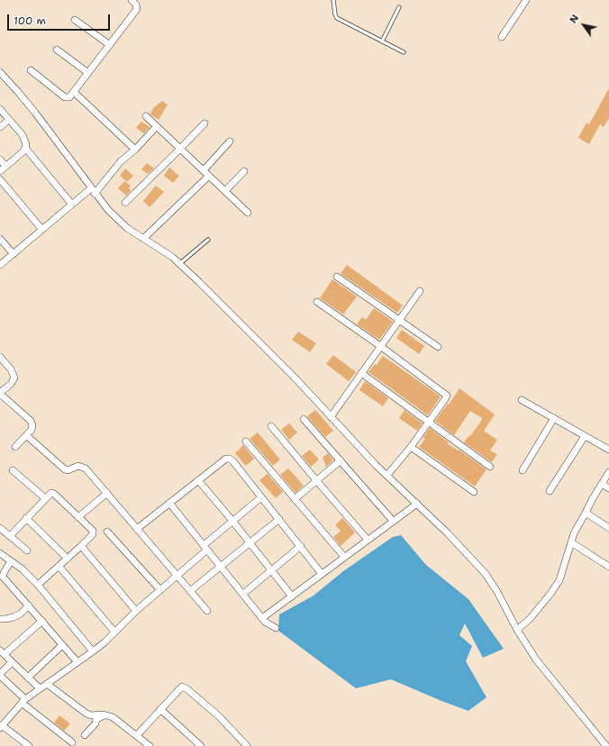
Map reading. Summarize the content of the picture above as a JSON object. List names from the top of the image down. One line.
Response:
{"scale_bar":"100 m","north":"top left"}
